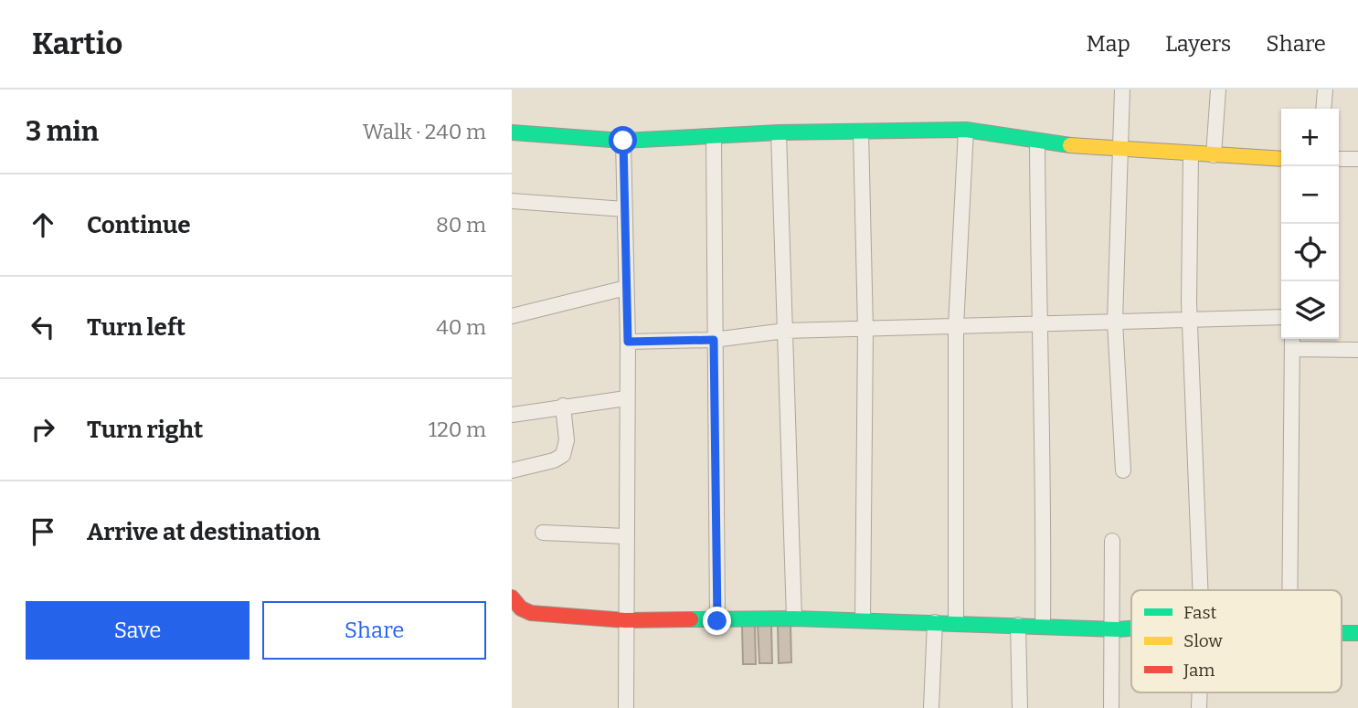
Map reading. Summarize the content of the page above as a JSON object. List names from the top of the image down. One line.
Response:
{"legend":["Fast","Slow","Jam"],"page":{"header":"Kartio","nav":["Map","Layers","Share"],"heading":["3 min","Walk · 240 m"],"map_buttons":["+","−"],"list":[["Continue","80 m"],["Turn left","40 m"],["Turn right","120 m"],"Arrive at destination"],"buttons":["Save","Share"]}}
